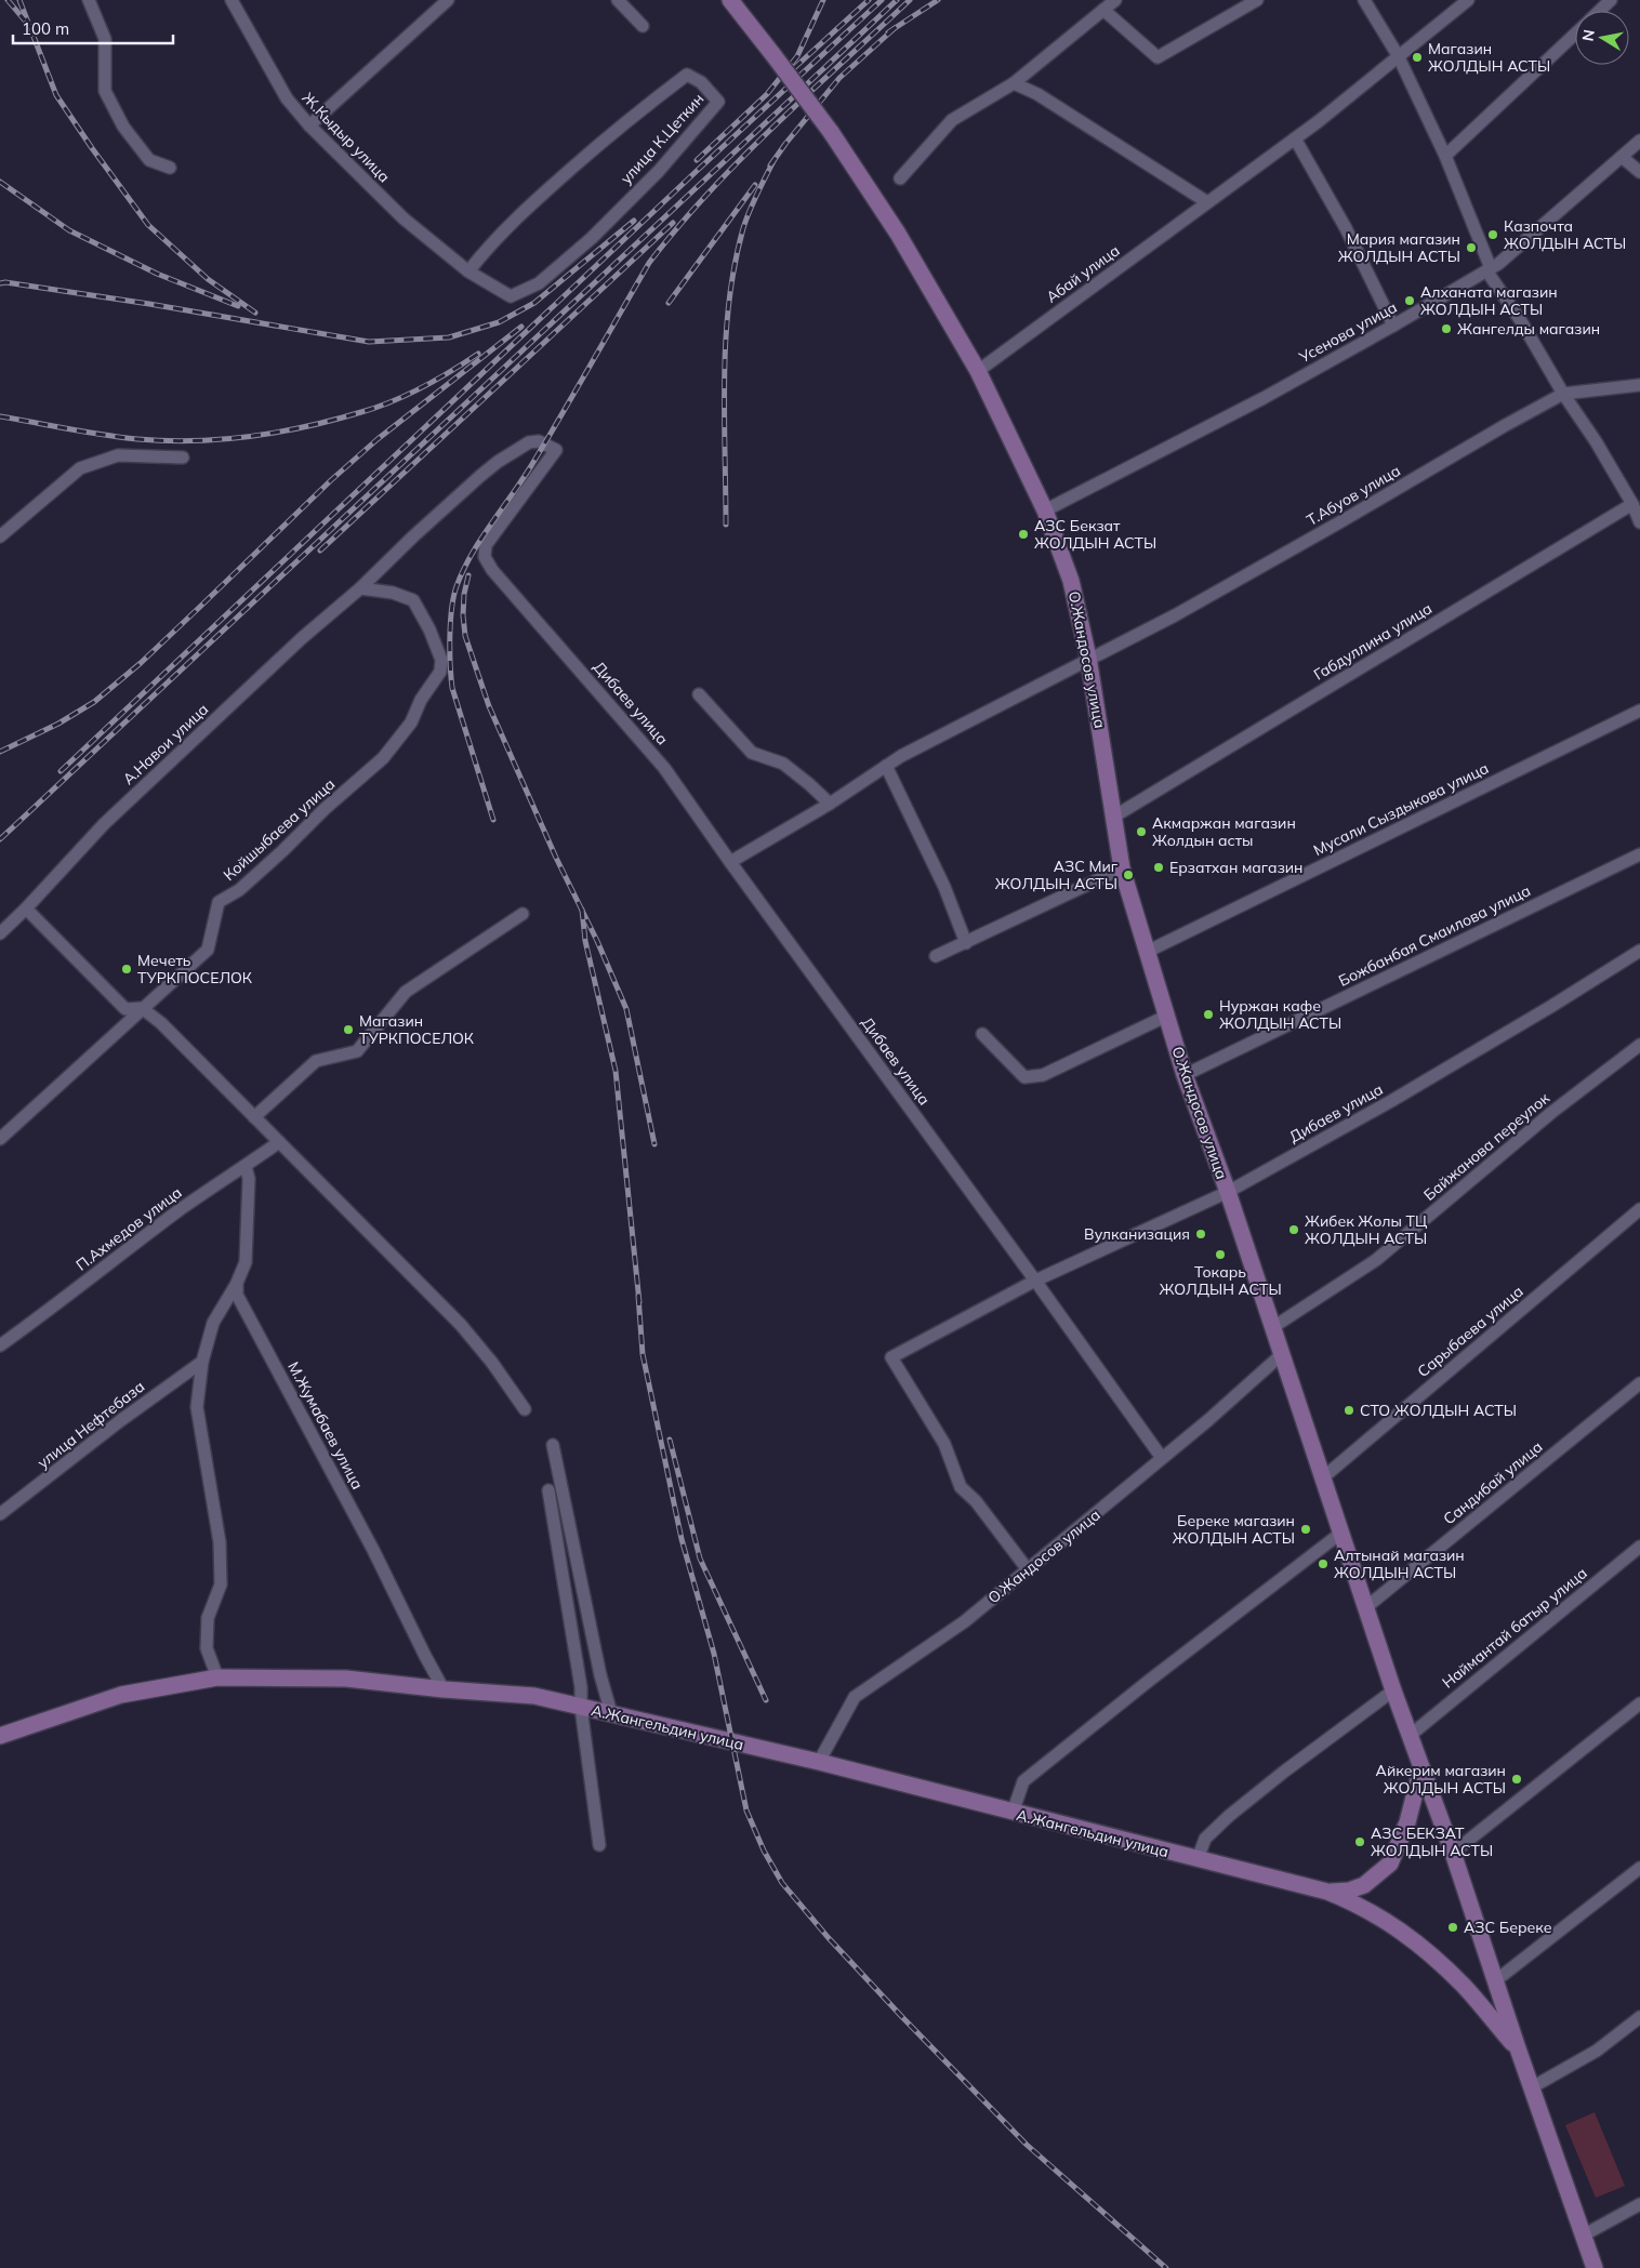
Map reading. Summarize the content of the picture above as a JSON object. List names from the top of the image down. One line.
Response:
{"streets":{"main road":["О.Жандосов улица","А.Жангельдин улица"],"street":["Ж.Кыдыр улица","улица К.Цеткин","Абай улица","Усенова улица","Т.Абуов улица","Габдуллина улица","Дибаев улица","А.Навои улица","Мусали Сыздыкова улица","Койшыбаева улица","Божбанбая Смаилова улица","Байжанова переулок","П.Ахмедов улица","Сарыбаева улица","улица Нефтебаза","М.Жумабаев улица","Сандибай улица","Наймантай батыр улица"]},"crossings":[["Ж.Кыдыр улица","улица К.Цеткин"],["Абай улица","О.Жандосов улица"],["Усенова улица","О.Жандосов улица"],["Т.Абуов улица","О.Жандосов улица"],["Габдуллина улица","О.Жандосов улица"],["О.Жандосов улица","Дибаев улица"],["О.Жандосов улица","Мусали Сыздыкова улица"],["О.Жандосов улица","Божбанбая Смаилова улица"],["О.Жандосов улица","Байжанова переулок"],["О.Жандосов улица","Сарыбаева улица"],["О.Жандосов улица","Сандибай улица"],["О.Жандосов улица","Наймантай батыр улица"],["О.Жандосов улица","А.Жангельдин улица"],["Дибаев улица","А.Навои улица"],["Дибаев улица","Койшыбаева улица"],["А.Навои улица","Койшыбаева улица"],["М.Жумабаев улица","А.Жангельдин улица"]],"places":["Магазин ЖОЛДЫН АСТЫ","Казпочта ЖОЛДЫН АСТЫ","Мария магазин ЖОЛДЫН АСТЫ","Алханата магазин ЖОЛДЫН АСТЫ","Жангелды магазин","АЗС Бекзат ЖОЛДЫН АСТЫ","Акмаржан магазин Жолдын асты","Ерзатхан магазин","АЗС Миг ЖОЛДЫН АСТЫ","Мечеть ТУРКПОСЕЛОК","Нуржан кафе ЖОЛДЫН АСТЫ","Магазин ТУРКПОСЕЛОК","Жибек Жолы ТЦ ЖОЛДЫН АСТЫ","Вулканизация","Токарь ЖОЛДЫН АСТЫ","СТО ЖОЛДЫН АСТЫ","Береке магазин ЖОЛДЫН АСТЫ","Алтынай магазин ЖОЛДЫН АСТЫ","Айкерим магазин ЖОЛДЫН АСТЫ","АЗС БЕКЗАТ ЖОЛДЫН АСТЫ","АЗС Береке"],"scale_bar":"100 m","north":"left"}
